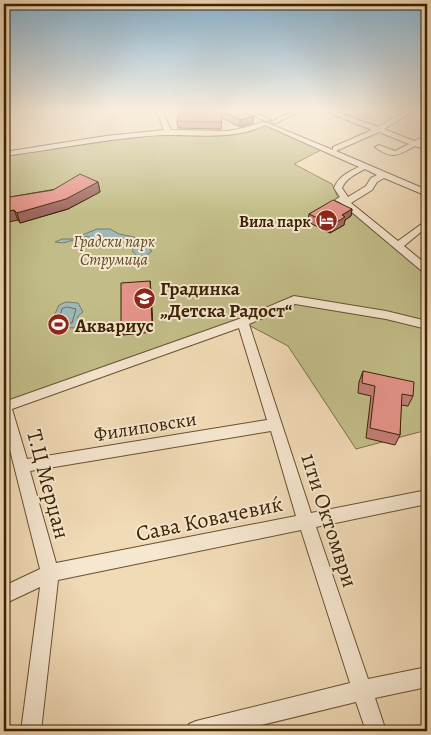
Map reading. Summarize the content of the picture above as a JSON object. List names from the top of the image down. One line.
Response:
{"streets":{"street":["Филиповски","Т.Ц Мерџан","Сава Ковачевиќ","11ти Октомври"]},"crossings":[["Филиповски","Т.Ц Мерџан"],["Филиповски","11ти Октомври"],["Т.Ц Мерџан","Сава Ковачевиќ"],["Сава Ковачевиќ","11ти Октомври"]],"parks":["Градски парк Струмица"],"places":{"hotel":["Вила парк"],"school or university":["Градинка „Детска Радост“"],"sports":["Аквариус"]}}
